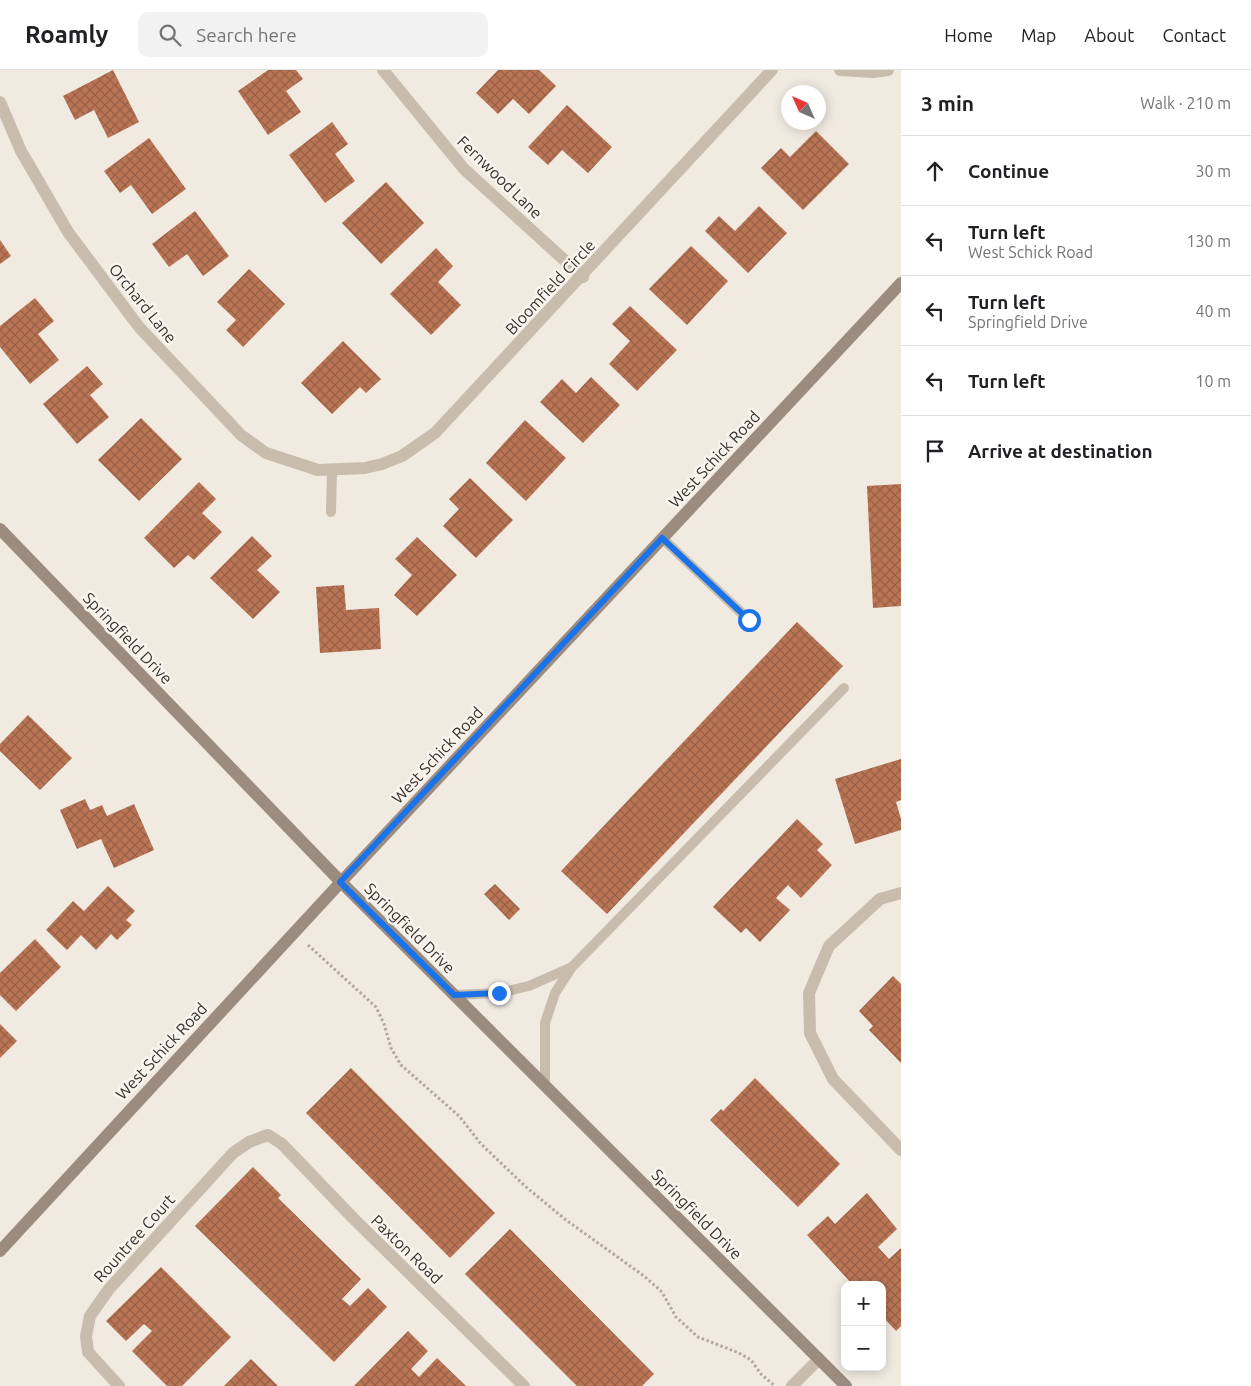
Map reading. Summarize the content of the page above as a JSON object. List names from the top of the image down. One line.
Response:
{"streets":{"street":["Fernwood Lane","Bloomfield Circle","Orchard Lane","West Schick Road","Springfield Drive","Rountree Court","Paxton Road"]},"crossings":[["Fernwood Lane","Bloomfield Circle"],["Bloomfield Circle","Orchard Lane"],["West Schick Road","Springfield Drive"],["Rountree Court","Paxton Road"]],"north":"top left","page":{"header":"Roamly","search":"Search here","nav":["Home","Map","About","Contact"],"heading":["3 min","Walk · 210 m"],"list":[["Continue","30 m"],["Turn left","West Schick Road","130 m"],["Turn left","Springfield Drive","40 m"],["Turn left","10 m"],"Arrive at destination"],"map_buttons":["+","−"]}}
